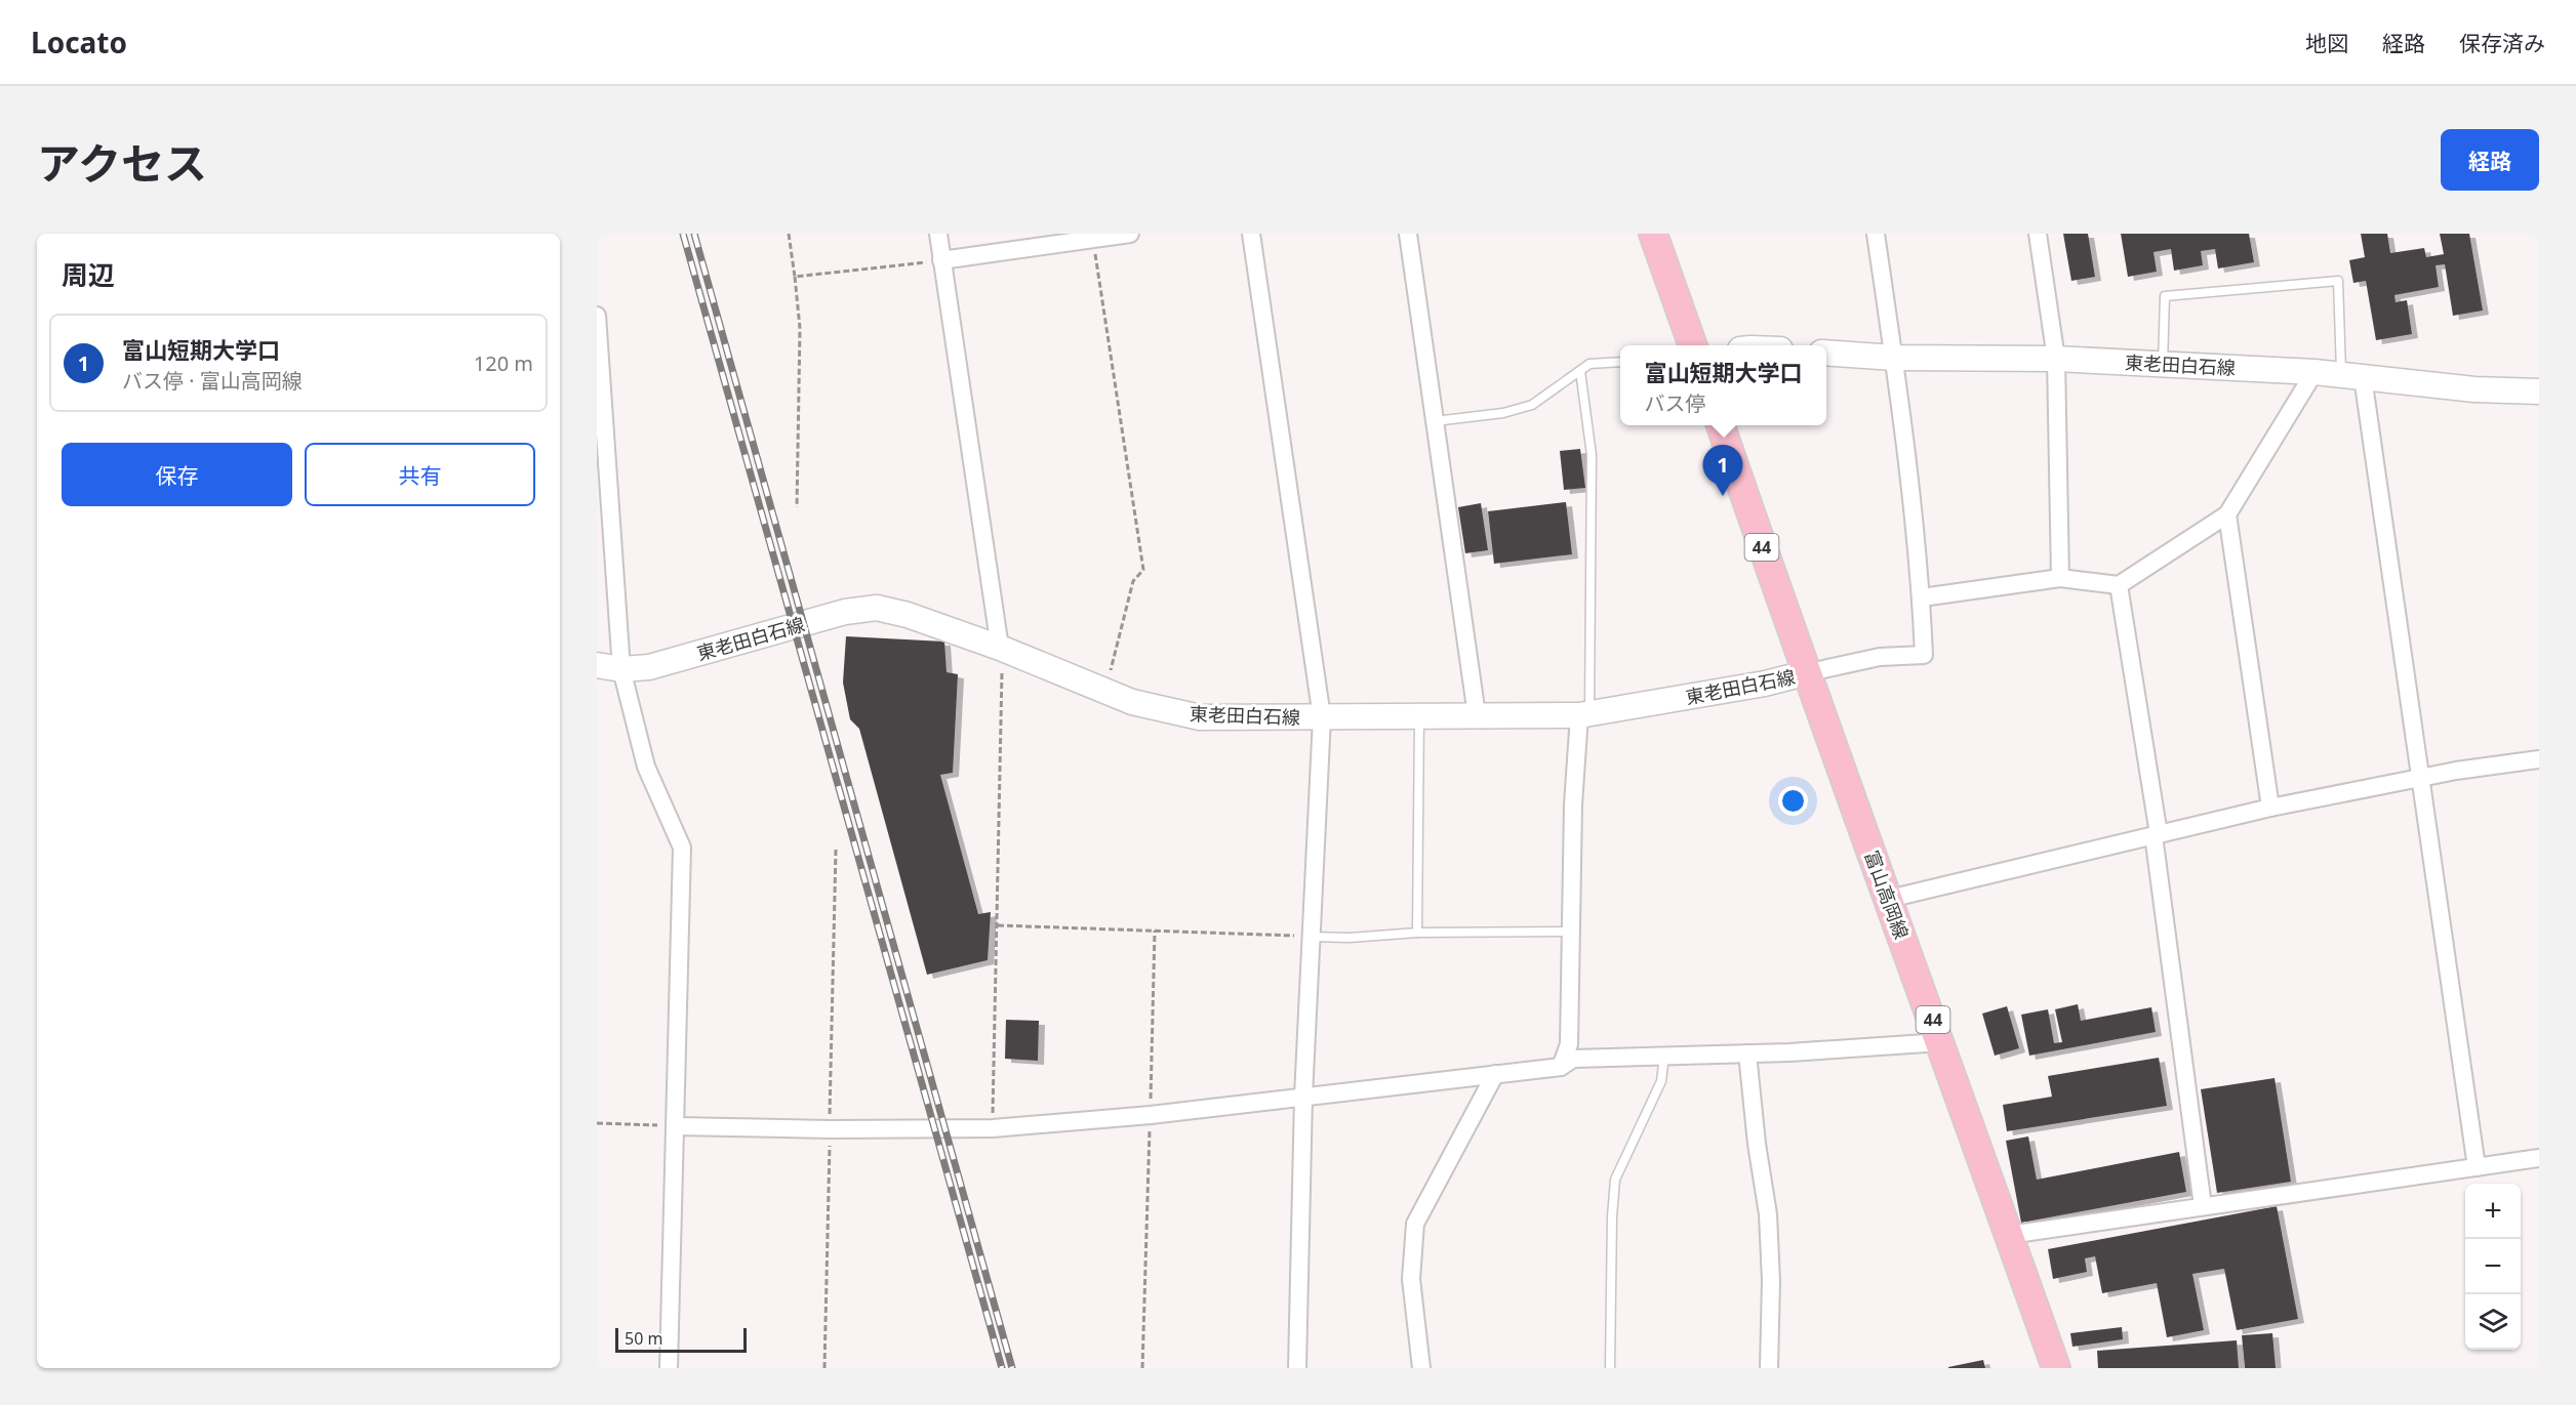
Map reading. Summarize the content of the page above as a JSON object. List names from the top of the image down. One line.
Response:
{"streets":{"main road":["東老田白石線","44","富山高岡線"]},"crossings":[["東老田白石線","富山高岡線"]],"scale_bar":"50 m","page":{"header":"Locato","nav":["地図","経路","保存済み"],"title":"アクセス","buttons":["経路",["保存","共有"]],"heading":"周辺","list":[{"mark":"1","name":"富山短期大学口","note":"バス停 · 富山高岡線","value":"120 m"}],"popup":["富山短期大学口","バス停"],"pins":"1","map_buttons":["+","−"],"scale":"50 m"}}
